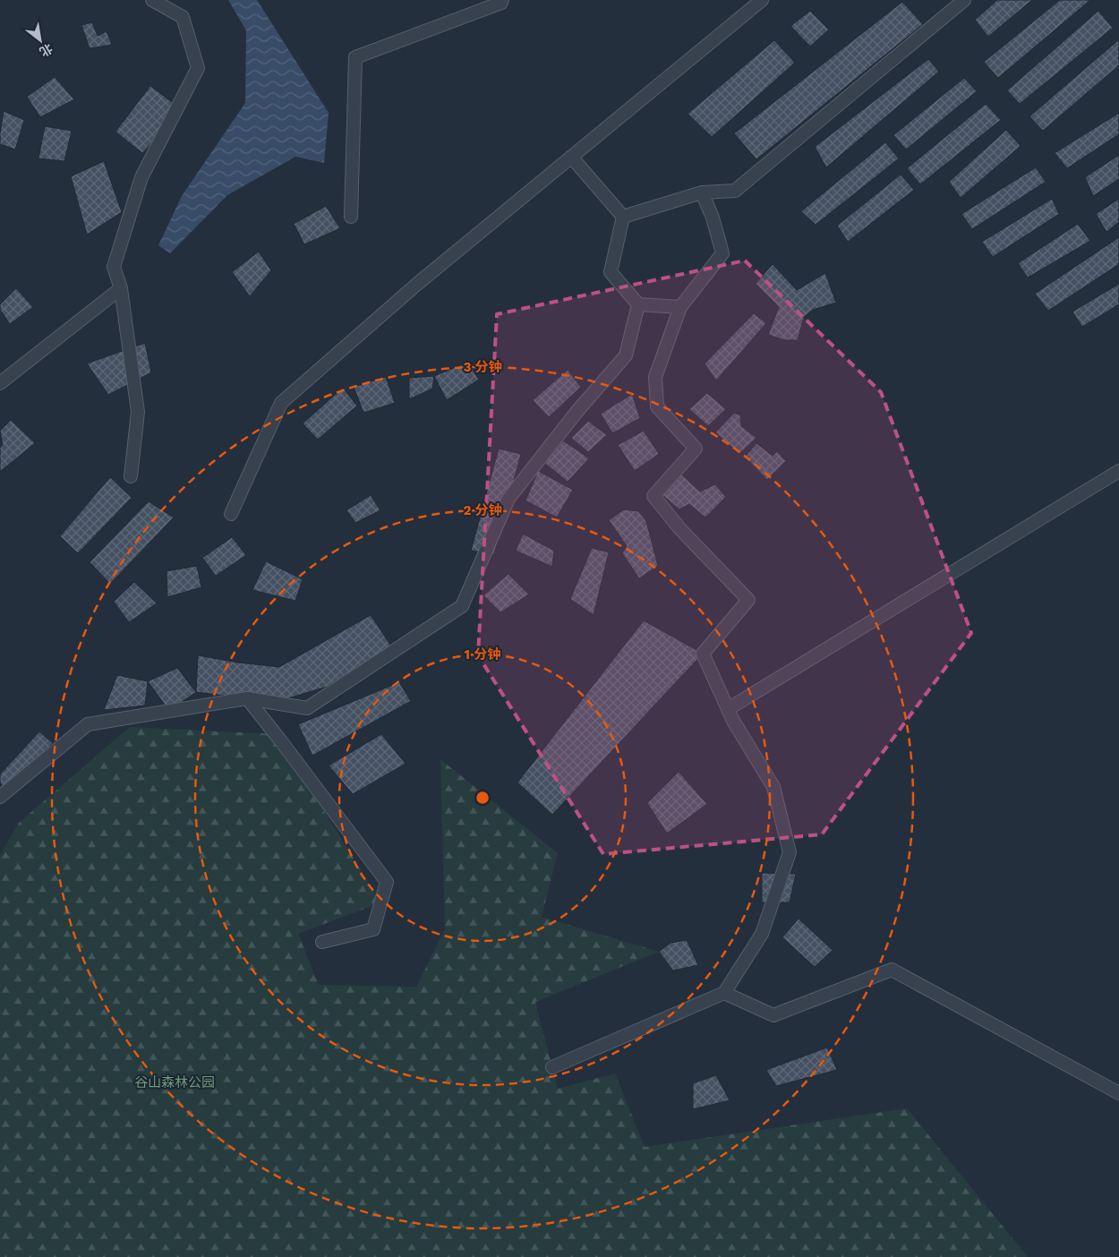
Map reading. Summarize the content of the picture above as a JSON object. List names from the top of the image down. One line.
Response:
{"parks":["谷山森林公园"],"north":"bottom right","rings":["3 分钟","2 分钟","1 分钟"]}
